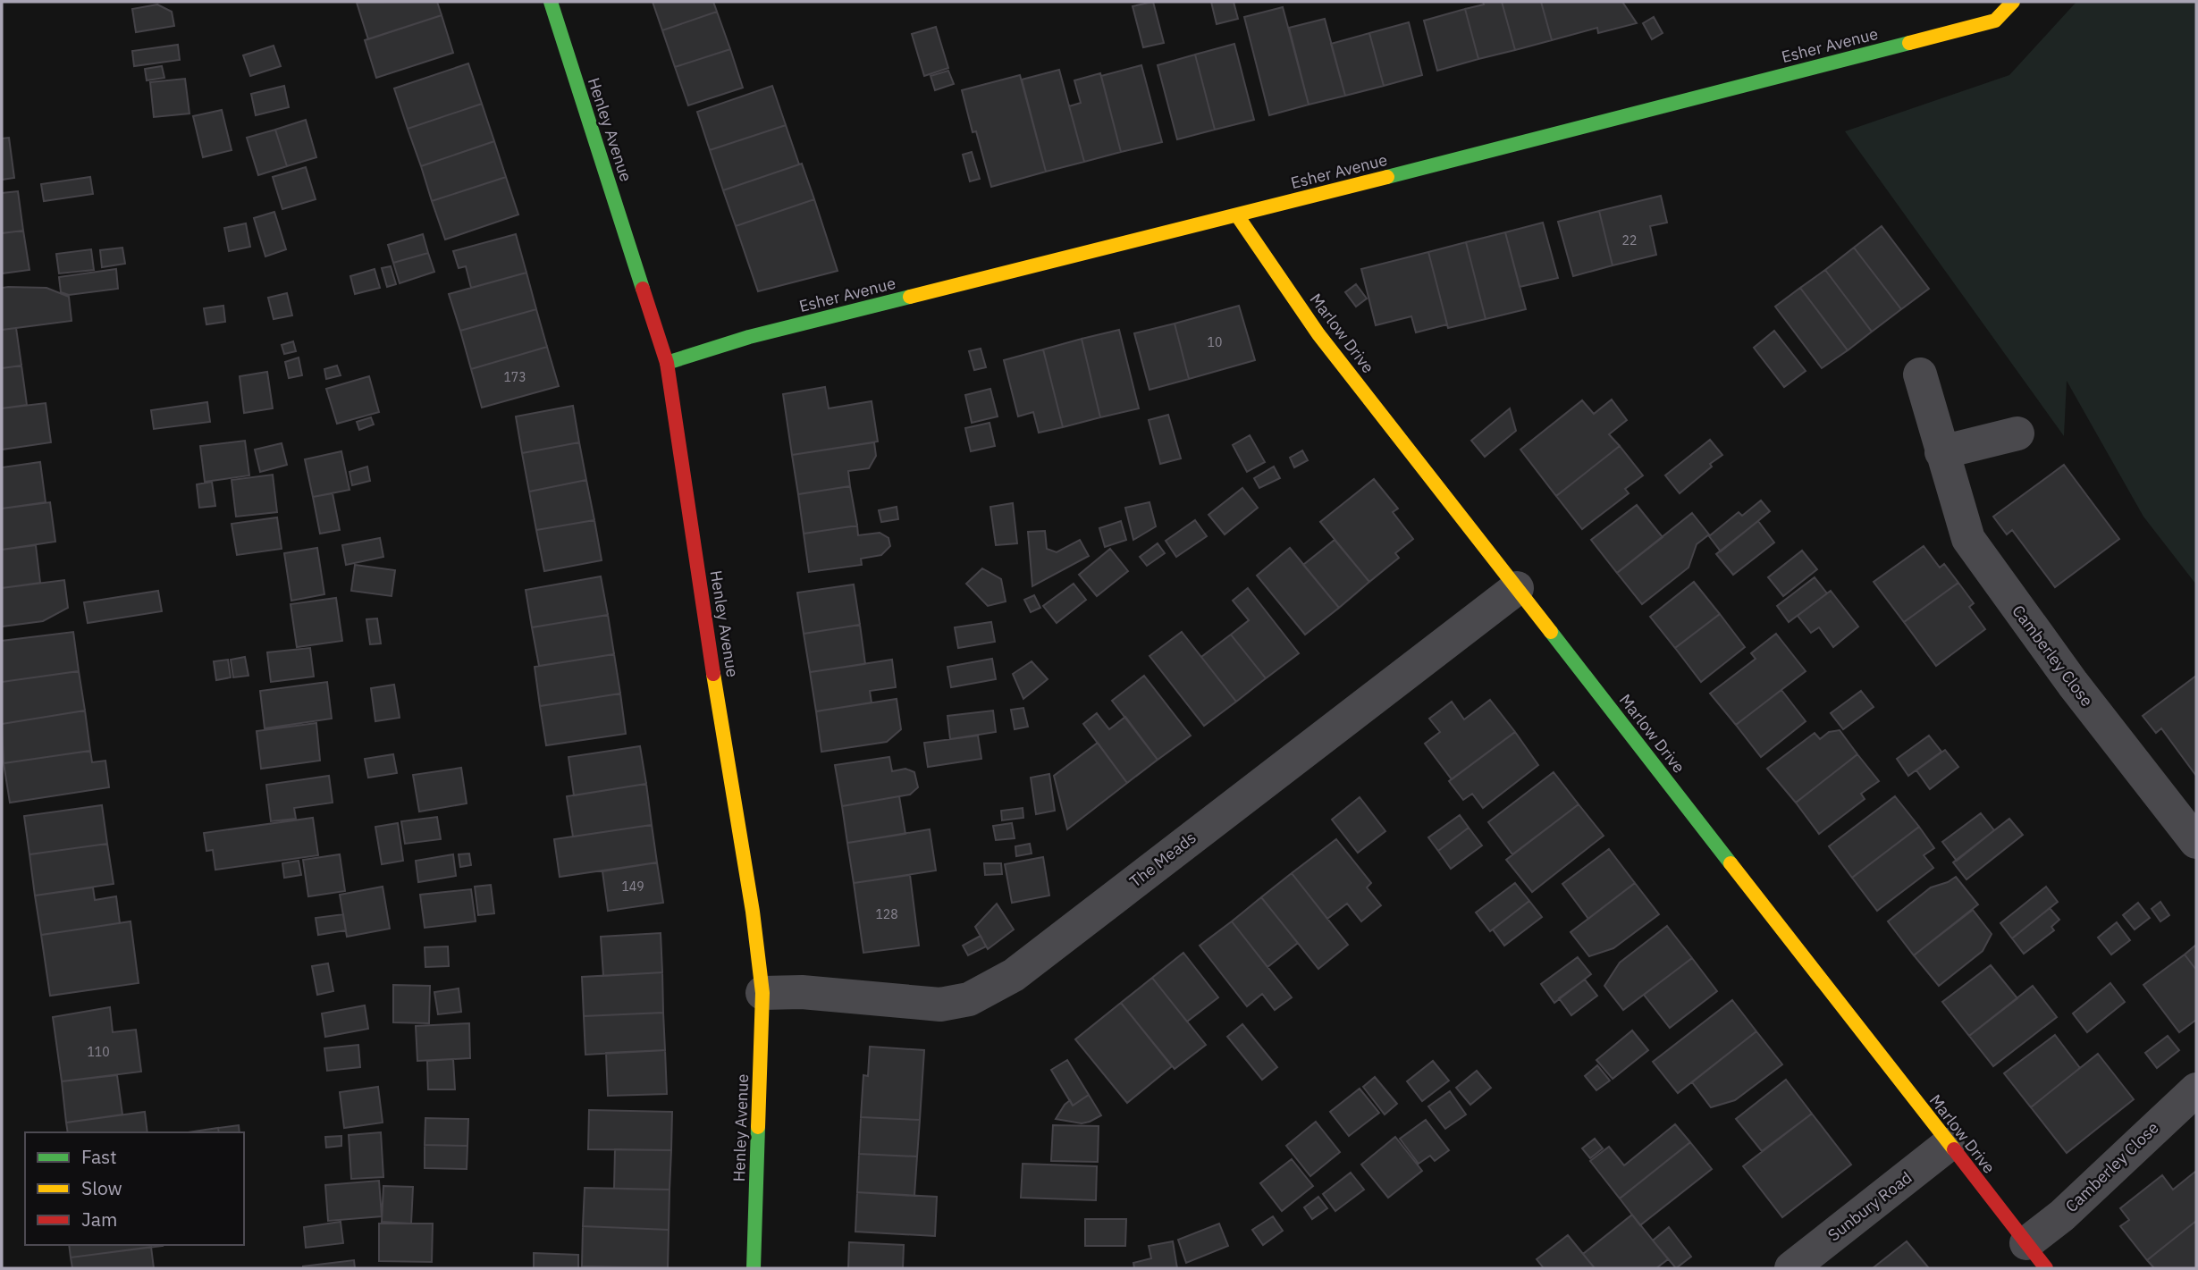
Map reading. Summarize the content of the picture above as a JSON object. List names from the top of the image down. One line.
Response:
{"streets":{"street":["Esher Avenue","Henley Avenue","Marlow Drive","Camberley Close","The Meads","Sunbury Road"]},"crossings":[["Esher Avenue","Henley Avenue"],["Esher Avenue","Marlow Drive"],["Henley Avenue","The Meads"],["Marlow Drive","Camberley Close"],["Marlow Drive","The Meads"],["Marlow Drive","Sunbury Road"]],"house_numbers":["22","10","173","149","128","110"],"legend":["Fast","Slow","Jam"]}
